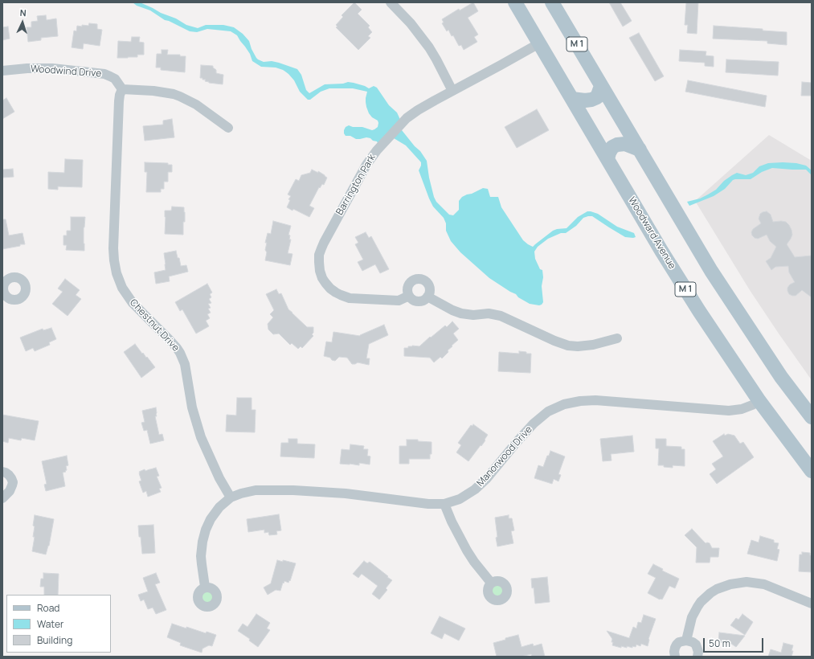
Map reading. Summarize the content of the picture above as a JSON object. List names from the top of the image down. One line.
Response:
{"streets":{"main road":["M 1","Woodward Avenue"],"street":["Woodwind Drive","Barrington Park","Chestnut Drive","Manorwood Drive"]},"crossings":[["Woodwind Drive","Chestnut Drive"],["Barrington Park","Woodward Avenue"],["Woodward Avenue","Manorwood Drive"],["Chestnut Drive","Manorwood Drive"]],"legend":["Road","Water","Building"],"scale_bar":"50 m","north":"top"}
